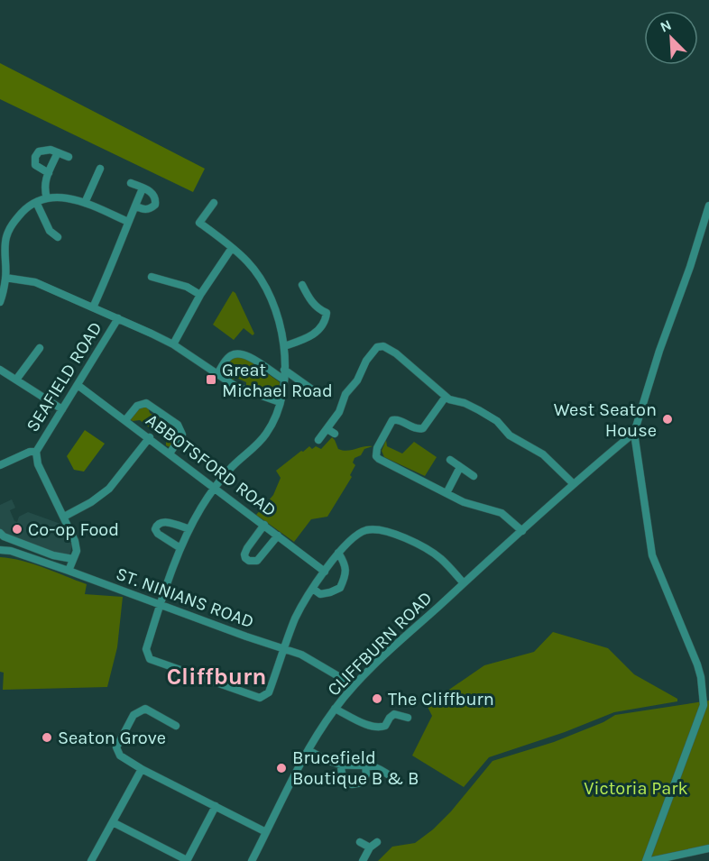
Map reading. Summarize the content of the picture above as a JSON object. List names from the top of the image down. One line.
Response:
{"streets":{"street":["SEAFIELD ROAD","ABBOTSFORD ROAD","ST. NINIANS ROAD","CLIFFBURN ROAD"]},"crossings":[["SEAFIELD ROAD","ABBOTSFORD ROAD"],["SEAFIELD ROAD","ST. NINIANS ROAD"],["ST. NINIANS ROAD","CLIFFBURN ROAD"]],"districts":["Cliffburn"],"parks":["Victoria Park"],"places":{"transit":["Great Michael Road"],"other":["West Seaton House","Co-op Food","The Cliffburn","Seaton Grove","Brucefield Boutique B & B"]},"north":"top left"}
